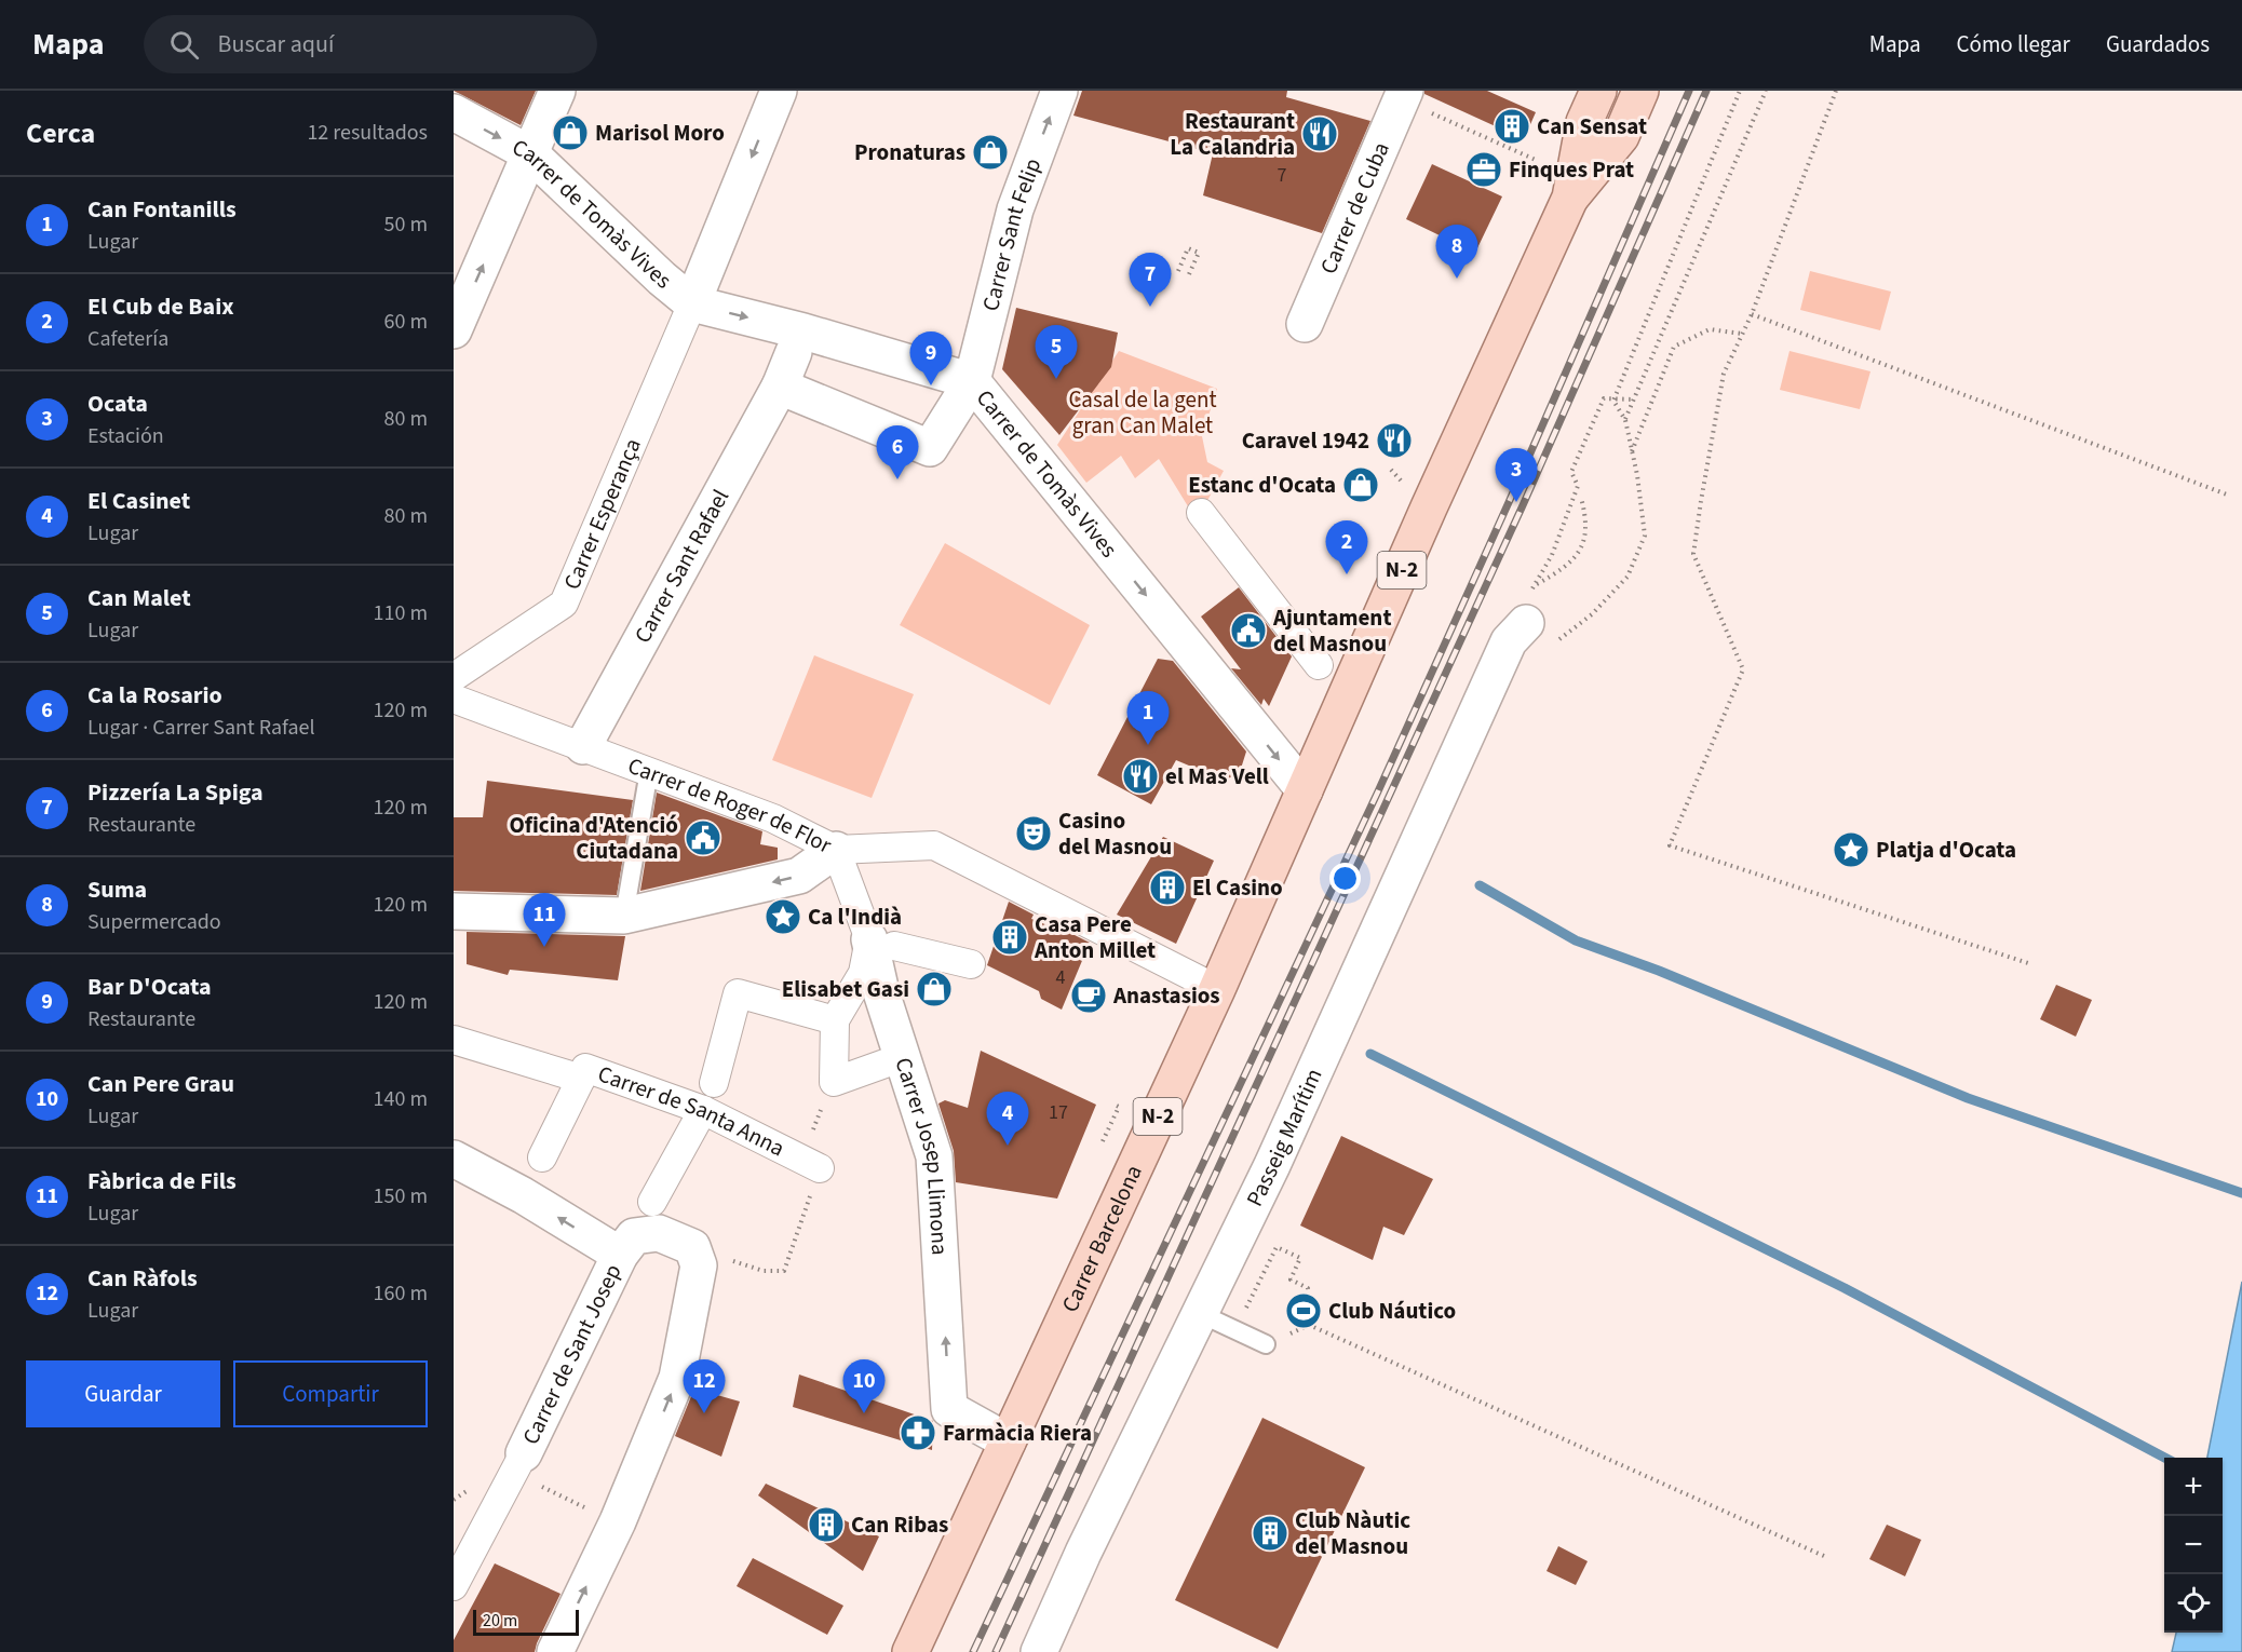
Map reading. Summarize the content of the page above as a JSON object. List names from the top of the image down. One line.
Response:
{"streets":{"main road":["N-2","Carrer Barcelona"],"street":["Carrer de Cuba","Carrer de Tomàs Vives","Carrer Sant Felip","Carrer Esperança","Carrer Sant Rafael","Carrer de Roger de Flor","Carrer de Santa Anna","Passeig Marítim","Carrer Josep Llimona","Carrer de Sant Josep"]},"crossings":[["Carrer de Tomàs Vives","Carrer Sant Felip"],["Carrer de Tomàs Vives","Carrer Esperança"],["Carrer de Tomàs Vives","N-2"],["Carrer de Tomàs Vives","Carrer Barcelona"],["Carrer Sant Rafael","Carrer de Roger de Flor"],["N-2","Carrer Barcelona"],["Carrer de Roger de Flor","Carrer Josep Llimona"],["Carrer de Roger de Flor","Carrer Barcelona"],["Carrer Josep Llimona","Carrer Barcelona"]],"one_way":["Carrer de Tomàs Vives","Carrer Josep Llimona"],"parks":["Casal de la gent gran Can Malet"],"places":{"building":["Can Sensat","El Casino","Casa Pere Anton Millet","Can Ribas","Club Nàutic del Masnou"],"shop":["Marisol Moro","Pronaturas","Estanc d'Ocata","Elisabet Gasi"],"restaurant":["Restaurant La Calandria","Caravel 1942","el Mas Vell"],"office":["Finques Prat"],"public building":["Ajuntament del Masnou","Oficina d'Atenció Ciutadana"],"theatre":["Casino del Masnou"],"place":["Platja d'Ocata","Ca l'Indià"],"cafe":["Anastasios"],"sports":["Club Náutico"],"pharmacy":["Farmàcia Riera"]},"house_numbers":["7","4","17"],"scale_bar":"20 m","page":{"header":"Mapa","search":"Buscar aquí","nav":["Mapa","Cómo llegar","Guardados"],"heading":["Cerca","12 resultados"],"list":[{"mark":"1","name":"Can Fontanills","note":"Lugar","value":"50 m"},{"mark":"2","name":"El Cub de Baix","note":"Cafetería","value":"60 m"},{"mark":"3","name":"Ocata","note":"Estación","value":"80 m"},{"mark":"4","name":"El Casinet","note":"Lugar","value":"80 m"},{"mark":"5","name":"Can Malet","note":"Lugar","value":"110 m"},{"mark":"6","name":"Ca la Rosario","note":"Lugar · Carrer Sant Rafael","value":"120 m"},{"mark":"7","name":"Pizzería La Spiga","note":"Restaurante","value":"120 m"},{"mark":"8","name":"Suma","note":"Supermercado","value":"120 m"},{"mark":"9","name":"Bar D'Ocata","note":"Restaurante","value":"120 m"},{"mark":"10","name":"Can Pere Grau","note":"Lugar","value":"140 m"},{"mark":"11","name":"Fàbrica de Fils","note":"Lugar","value":"150 m"},{"mark":"12","name":"Can Ràfols","note":"Lugar","value":"160 m"}],"pins":["8","7","5","9","6","3","2","1","11","4","10","12"],"buttons":["Guardar","Compartir"],"map_buttons":["+","−"],"scale":"20 m"}}
